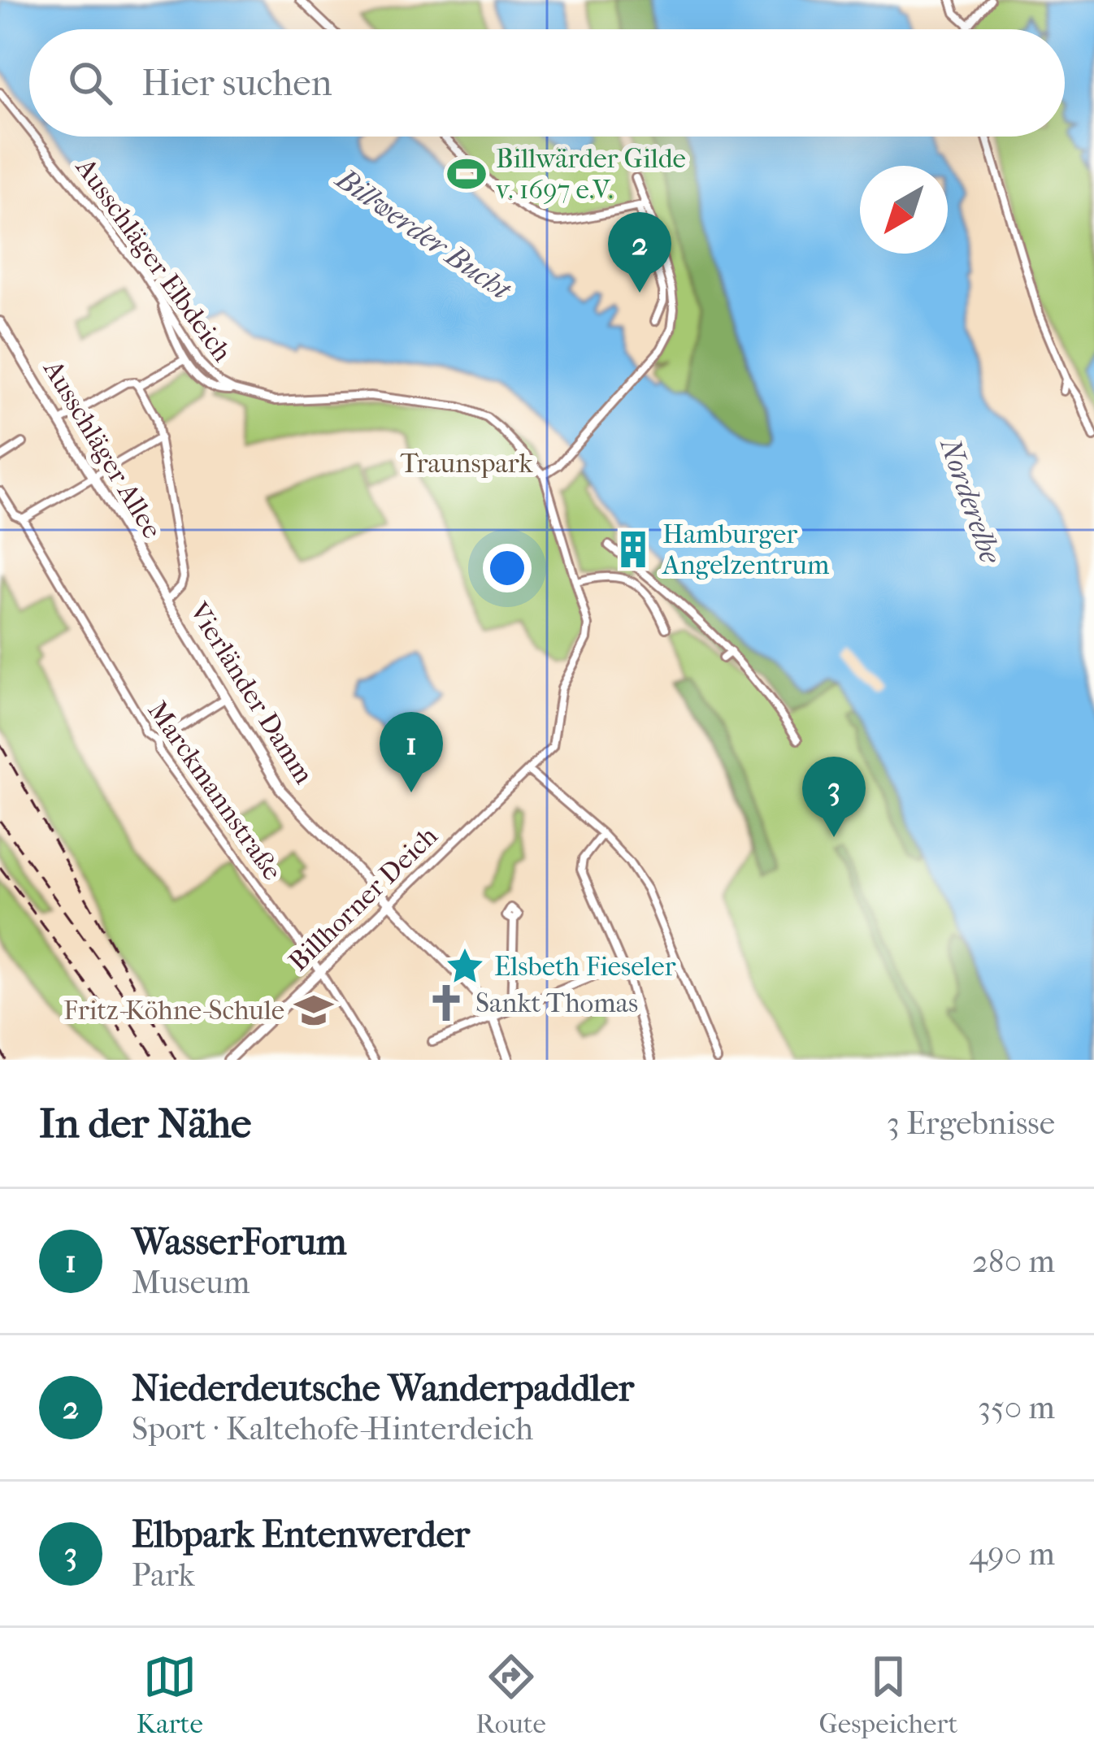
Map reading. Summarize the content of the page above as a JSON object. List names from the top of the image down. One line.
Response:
{"streets":{"street":["Ausschläger Elbdeich","Ausschläger Allee","Vierländer Damm","Marckmannstraße","Billhorner Deich"]},"crossings":[["Ausschläger Elbdeich","Billhorner Deich"],["Ausschläger Allee","Vierländer Damm"],["Vierländer Damm","Billhorner Deich"],["Marckmannstraße","Billhorner Deich"]],"water":["Billwerder Bucht","Norderelbe"],"parks":["Traunspark"],"places":{"sports":["Billwärder Gilde v. 1697 e.V."],"building":["Hamburger Angelzentrum"],"place":["Elsbeth Fieseler"],"church":["Sankt Thomas"],"school or university":["Fritz-Köhne-Schule"]},"north":"bottom left","page":{"search":"Hier suchen","pins":["2","1","3"],"heading":["In der Nähe","3 Ergebnisse"],"list":[{"mark":"1","name":"WasserForum","note":"Museum","value":"280 m"},{"mark":"2","name":"Niederdeutsche Wanderpaddler","note":"Sport · Kaltehofe-Hinterdeich","value":"350 m"},{"mark":"3","name":"Elbpark Entenwerder","note":"Park","value":"490 m"}],"nav":["Karte","Route","Gespeichert"]}}
